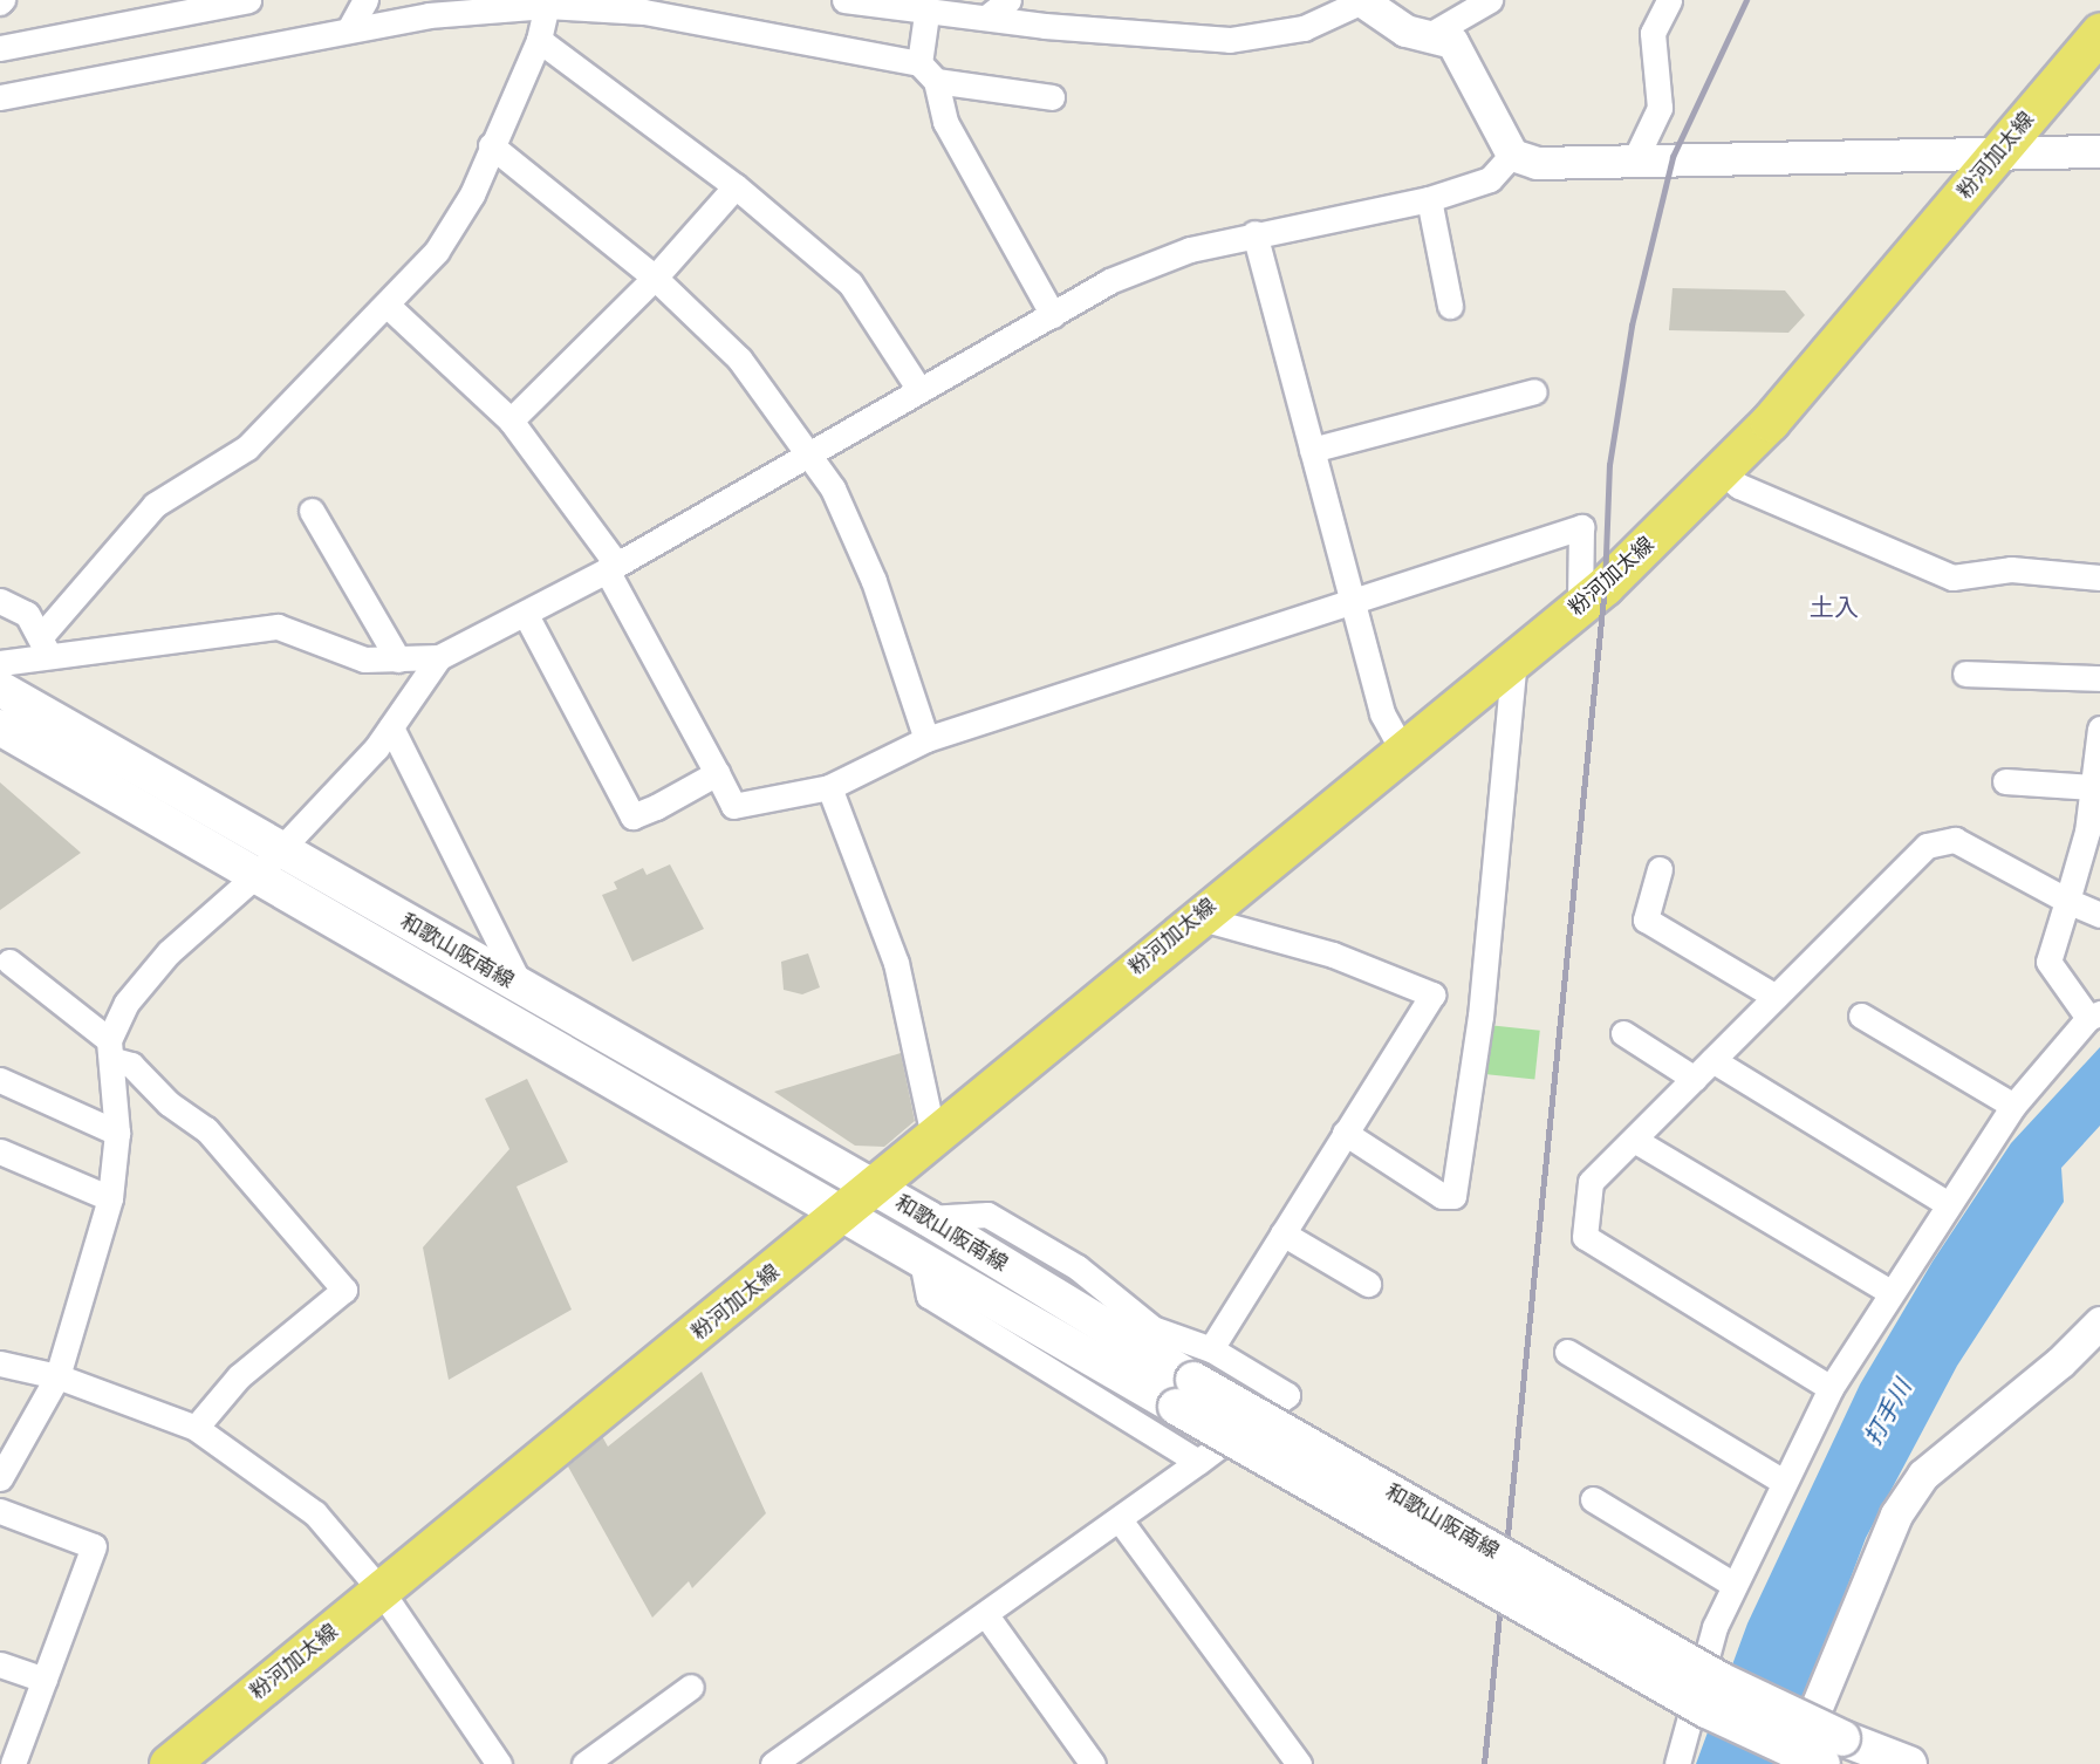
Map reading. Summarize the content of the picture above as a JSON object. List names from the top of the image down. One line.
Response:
{"streets":{"main road":["粉河加太線","和歌山阪南線"]},"crossings":[["粉河加太線","和歌山阪南線"]],"districts":["土入"],"water":["打手川"]}
